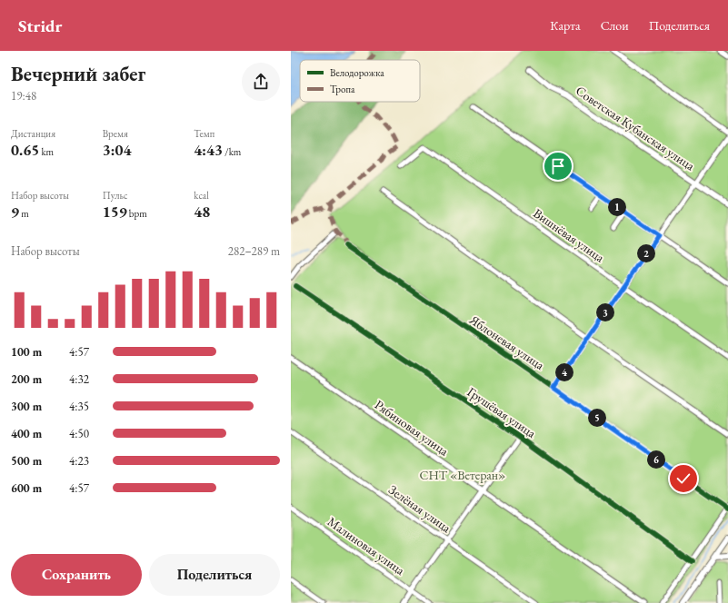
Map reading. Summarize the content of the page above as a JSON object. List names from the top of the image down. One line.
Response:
{"streets":{"street":["Советская Кубанская улица","Вишнёвая улица","Яблоневая улица","Грушёвая улица","Рябиновая улица","Зелёная улица","Малиновая улица"]},"parks":["СНТ «Ветеран»"],"legend":["Велодорожка","Тропа"],"page":{"header":"Stridr","nav":["Карта","Слои","Поделиться"],"heading":["Вечерний забег","19:48"],"stats":[["Дистанция","0.65 km"],["Время","3:04"],["Темп","4:43 /km"],["Набор высоты","9 m"],["Пульс","159 bpm"],["kcal","48"]],"pins":["1","2","3","4","5","6"],"chart":["Набор высоты","282–289 m"],"list":[{"name":"100 m","note":"4:57"},{"name":"200 m","note":"4:32"},{"name":"300 m","note":"4:35"},{"name":"400 m","note":"4:50"},{"name":"500 m","note":"4:23"},{"name":"600 m","note":"4:57"}],"buttons":["Сохранить","Поделиться"]}}
